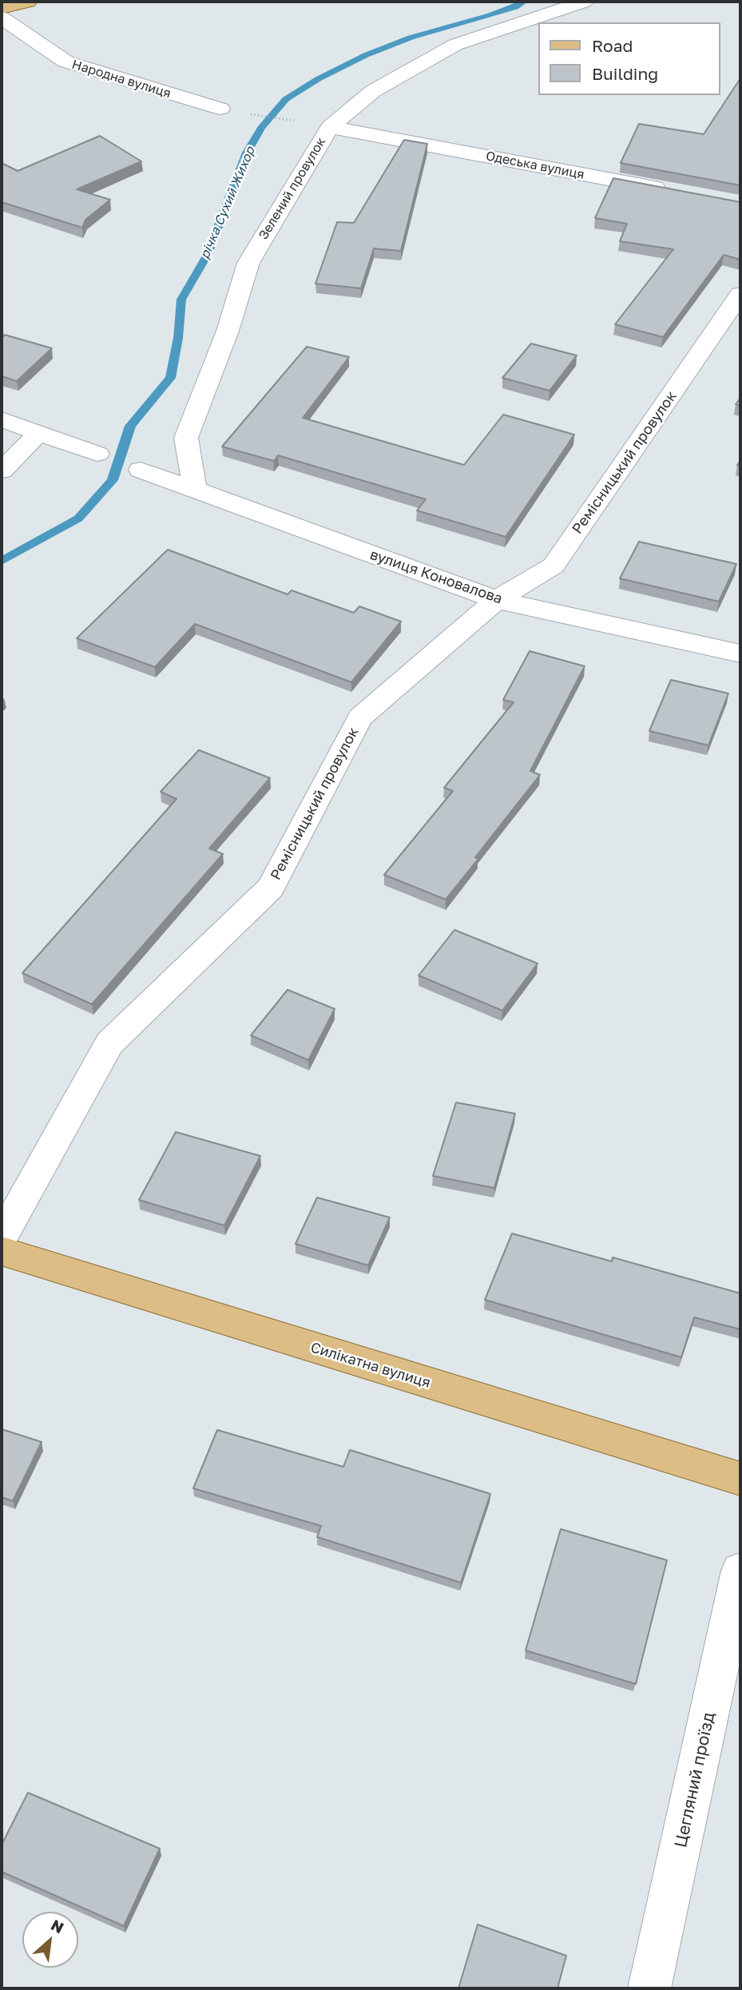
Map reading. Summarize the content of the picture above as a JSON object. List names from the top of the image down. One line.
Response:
{"streets":{"main road":["Силікатна вулиця"],"street":["Народна вулиця","Одеська вулиця","Зелений провулок","Ремісницький провулок","вулиця Коновалова","Цегляний проїзд"]},"crossings":[["Одеська вулиця","Зелений провулок"],["Зелений провулок","вулиця Коновалова"],["Ремісницький провулок","вулиця Коновалова"]],"water":["річка Сухий Жихор"],"legend":["Road","Building"],"north":"top right"}
